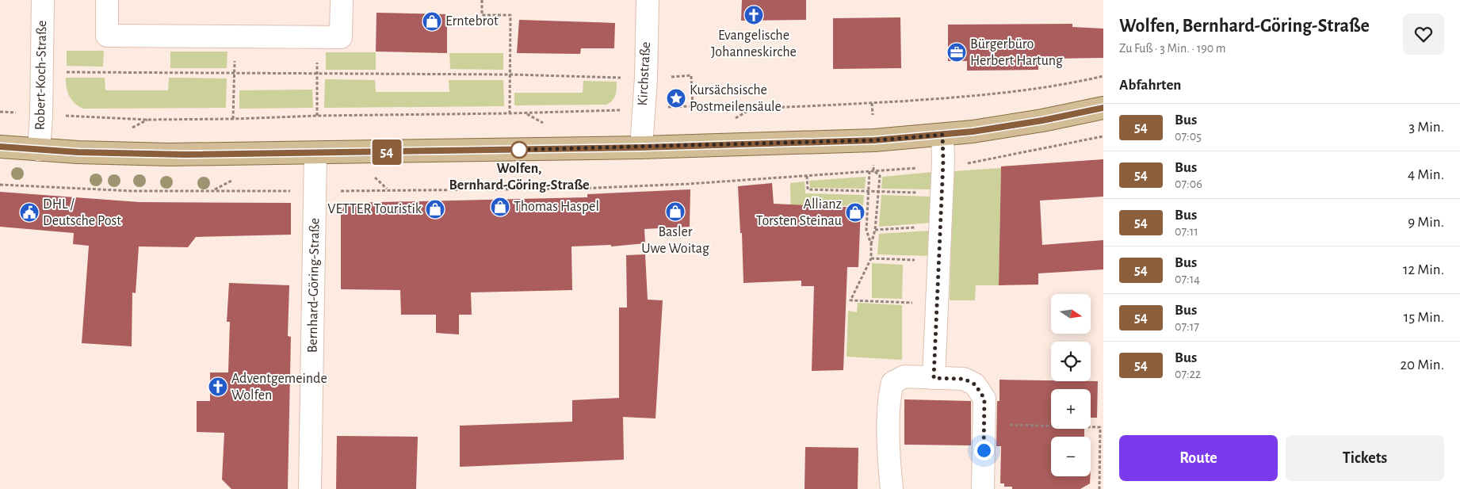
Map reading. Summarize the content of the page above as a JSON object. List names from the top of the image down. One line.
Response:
{"streets":{"street":["Kirchstraße","Robert-Koch-Straße","Bernhard-Göring-Straße"]},"places":{"church":["Evangelische Johanneskirche","Adventgemeinde Wolfen"],"shop":["Erntebrot","Thomas Haspel","VETTER Touristik","Basler Uwe Woitag","Allianz Torsten Steinau"],"office":["Bürgerbüro Herbert Hartung"],"place":["Kursächsische Postmeilensäule"],"other":["Wolfen, Bernhard-Göring-Straße"],"public building":["DHL / Deutsche Post"]},"lines":["bus line 54"],"north":"right","page":{"on_map":"54","heading":[["Wolfen, Bernhard-Göring-Straße","Zu Fuß · 3 Min. · 190 m"],"Abfahrten"],"list":[{"mark":"54","name":"Bus","note":"07:05","value":"3 Min."},{"mark":"54","name":"Bus","note":"07:06","value":"4 Min."},{"mark":"54","name":"Bus","note":"07:11","value":"9 Min."},{"mark":"54","name":"Bus","note":"07:14","value":"12 Min."},{"mark":"54","name":"Bus","note":"07:17","value":"15 Min."},{"mark":"54","name":"Bus","note":"07:22","value":"20 Min."}],"map_buttons":["+","−"],"buttons":["Route","Tickets"]}}
